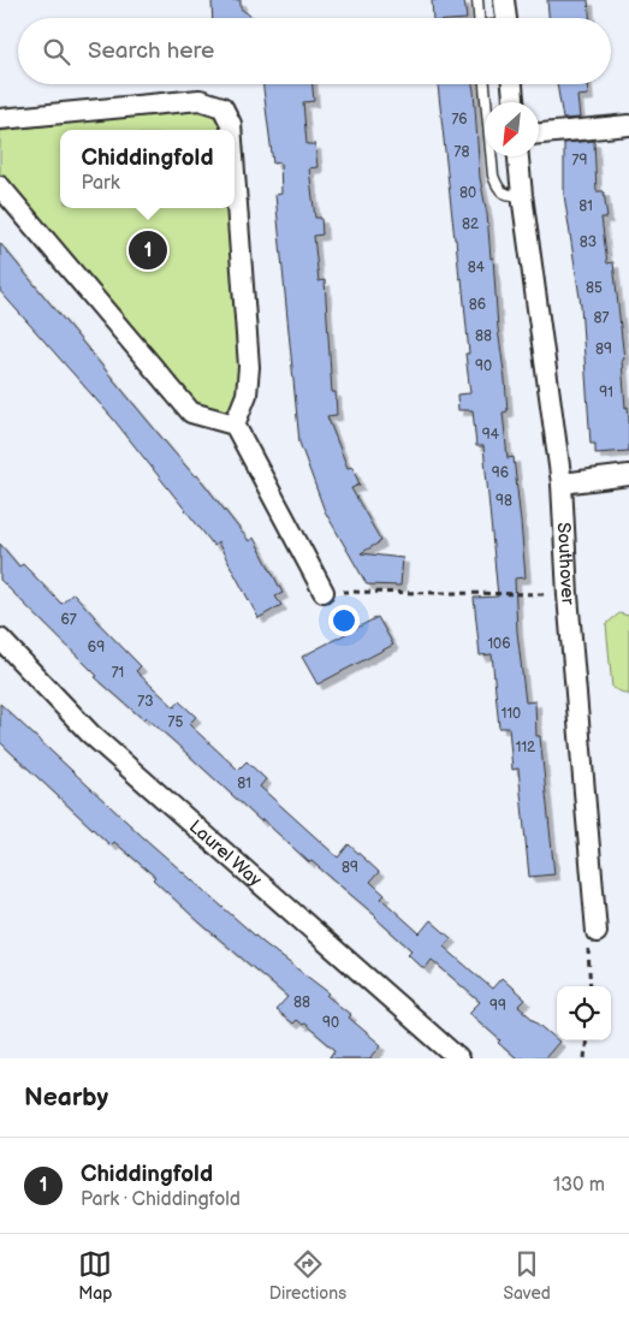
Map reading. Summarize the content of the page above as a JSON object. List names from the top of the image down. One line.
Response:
{"streets":{"street":["Southover","Laurel Way"]},"house_numbers":["76","78","79","80","81","82","83","84","85","86","87","88","89","90","91","94","96","98","67","106","69","71","73","110","75","112","81","89","88","99","90"],"north":"bottom left","page":{"search":"Search here","popup":["Chiddingfold","Park"],"pins":"1","heading":"Nearby","list":[{"mark":"1","name":"Chiddingfold","note":"Park · Chiddingfold","value":"130 m"}],"nav":["Map","Directions","Saved"]}}
